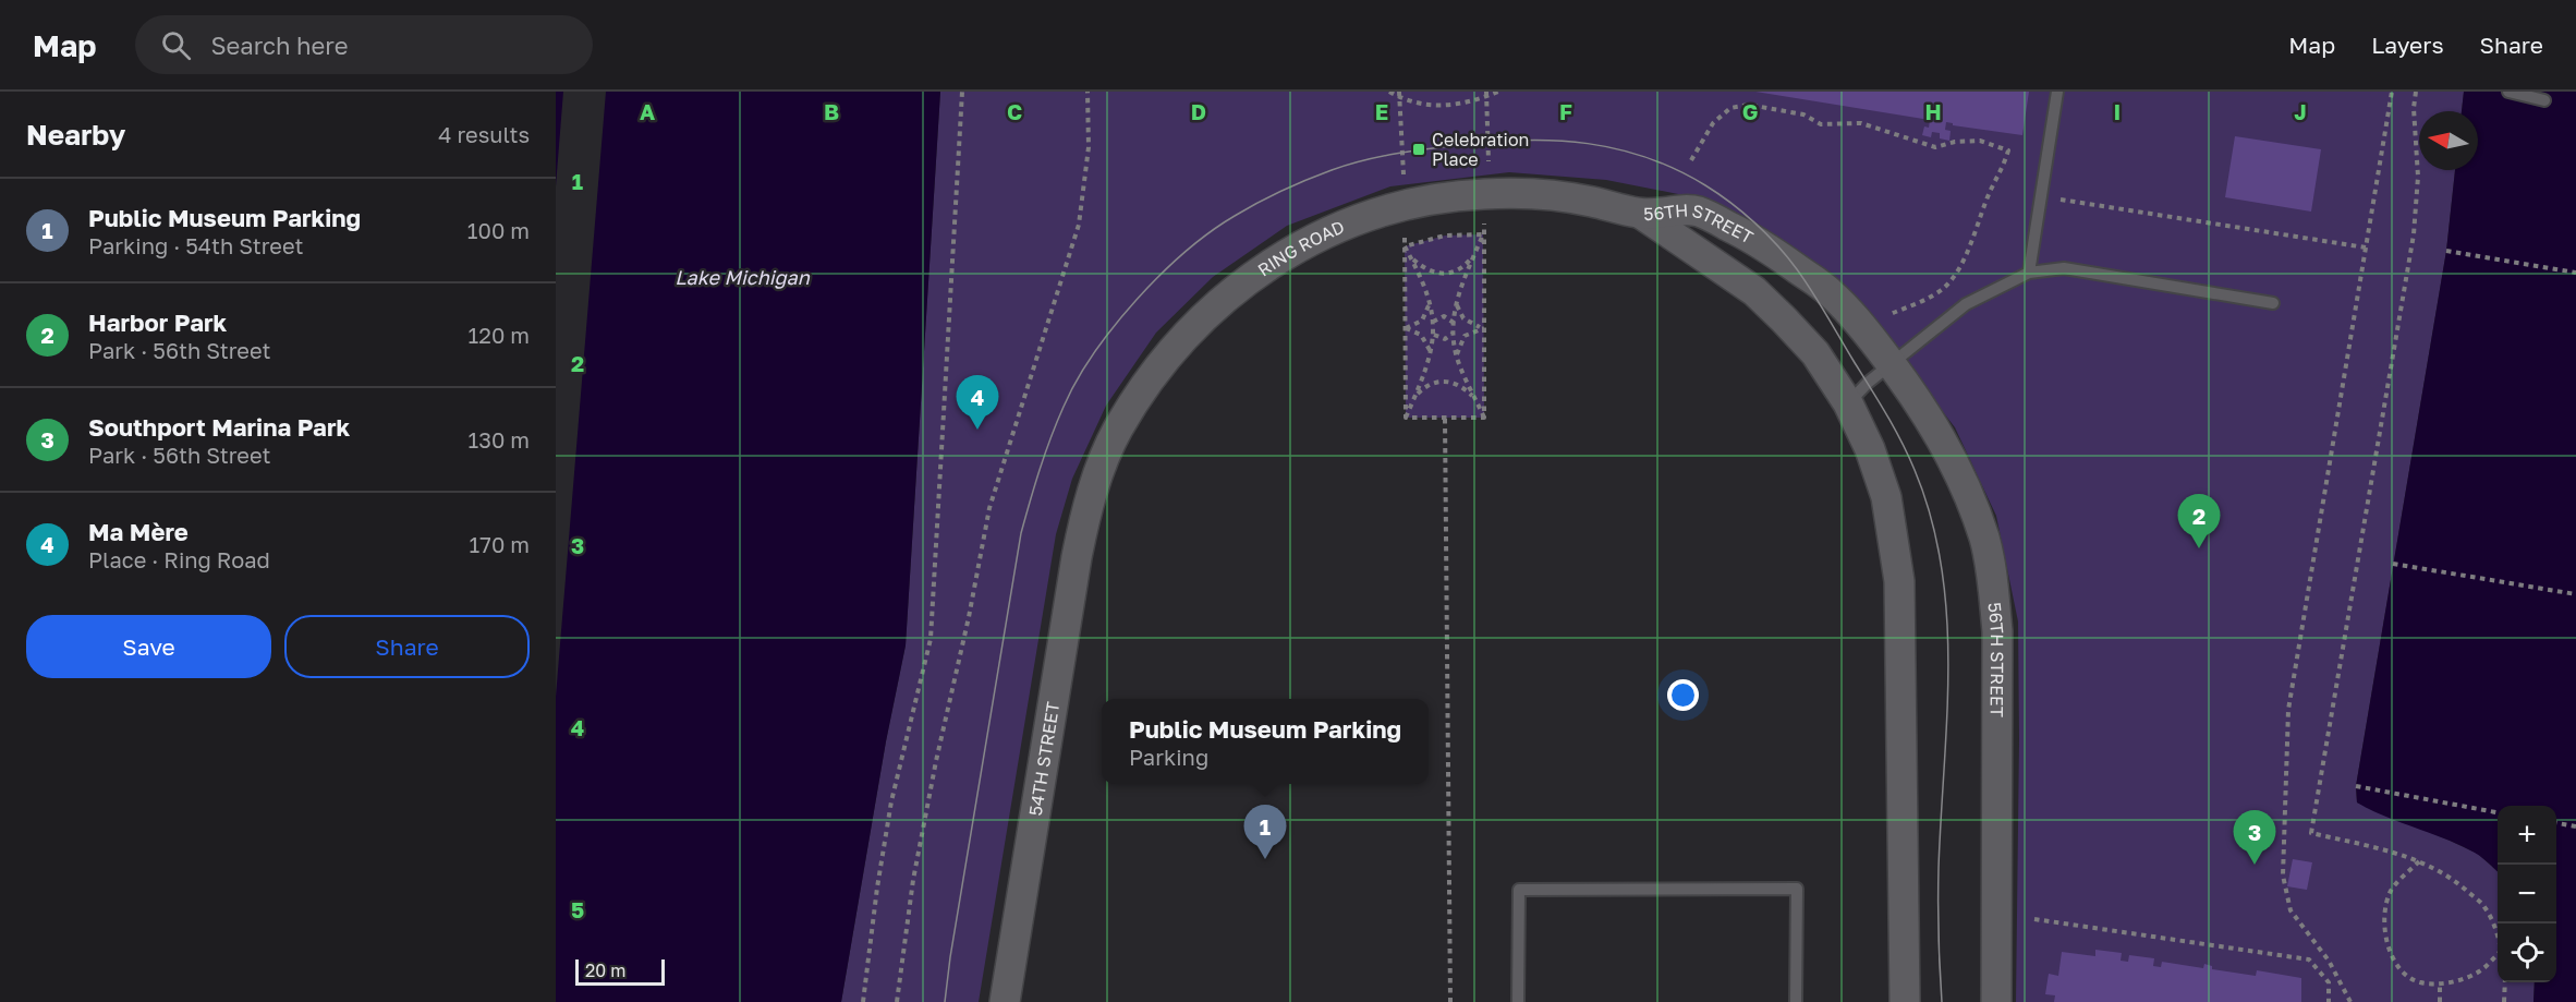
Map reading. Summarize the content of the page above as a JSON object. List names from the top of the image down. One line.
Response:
{"streets":{"street":["56TH STREET","RING ROAD","54TH STREET"]},"crossings":[["56TH STREET","RING ROAD"],["RING ROAD","54TH STREET"]],"water":["Lake Michigan"],"places":{"transit":["Celebration Place"]},"scale_bar":"20 m","north":"left","page":{"header":"Map","search":"Search here","nav":["Map","Layers","Share"],"heading":["Nearby","4 results"],"list":[{"mark":"1","name":"Public Museum Parking","note":"Parking · 54th Street","value":"100 m"},{"mark":"2","name":"Harbor Park","note":"Park · 56th Street","value":"120 m"},{"mark":"3","name":"Southport Marina Park","note":"Park · 56th Street","value":"130 m"},{"mark":"4","name":"Ma Mère","note":"Place · Ring Road","value":"170 m"}],"pins":["4","2","1","3"],"buttons":["Save","Share"],"popup":["Public Museum Parking","Parking"],"map_buttons":["+","−"],"scale":"20 m"},"grid":{"columns":["A","B","C","D","E","F","G","H","I","J"],"rows":["1","2","3","4","5"]}}
